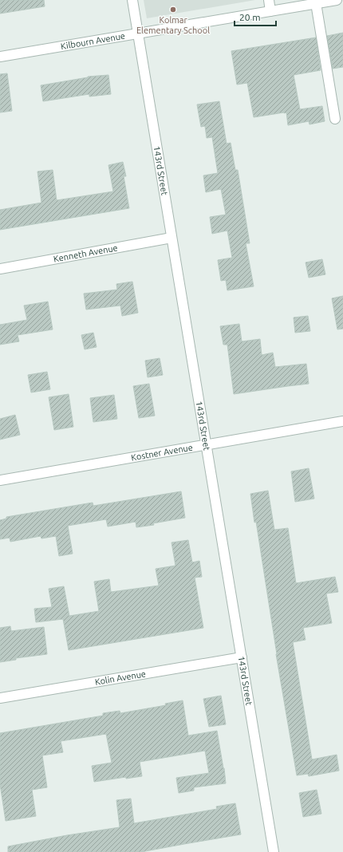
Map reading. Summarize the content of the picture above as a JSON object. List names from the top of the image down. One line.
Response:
{"streets":{"street":["Kilbourn Avenue","143rd Street","Kenneth Avenue","Kostner Avenue","Kolin Avenue"]},"crossings":[["Kilbourn Avenue","143rd Street"],["143rd Street","Kenneth Avenue"],["143rd Street","Kostner Avenue"],["143rd Street","Kolin Avenue"]],"places":["Kolmar Elementary School"],"scale_bar":"20 m"}
